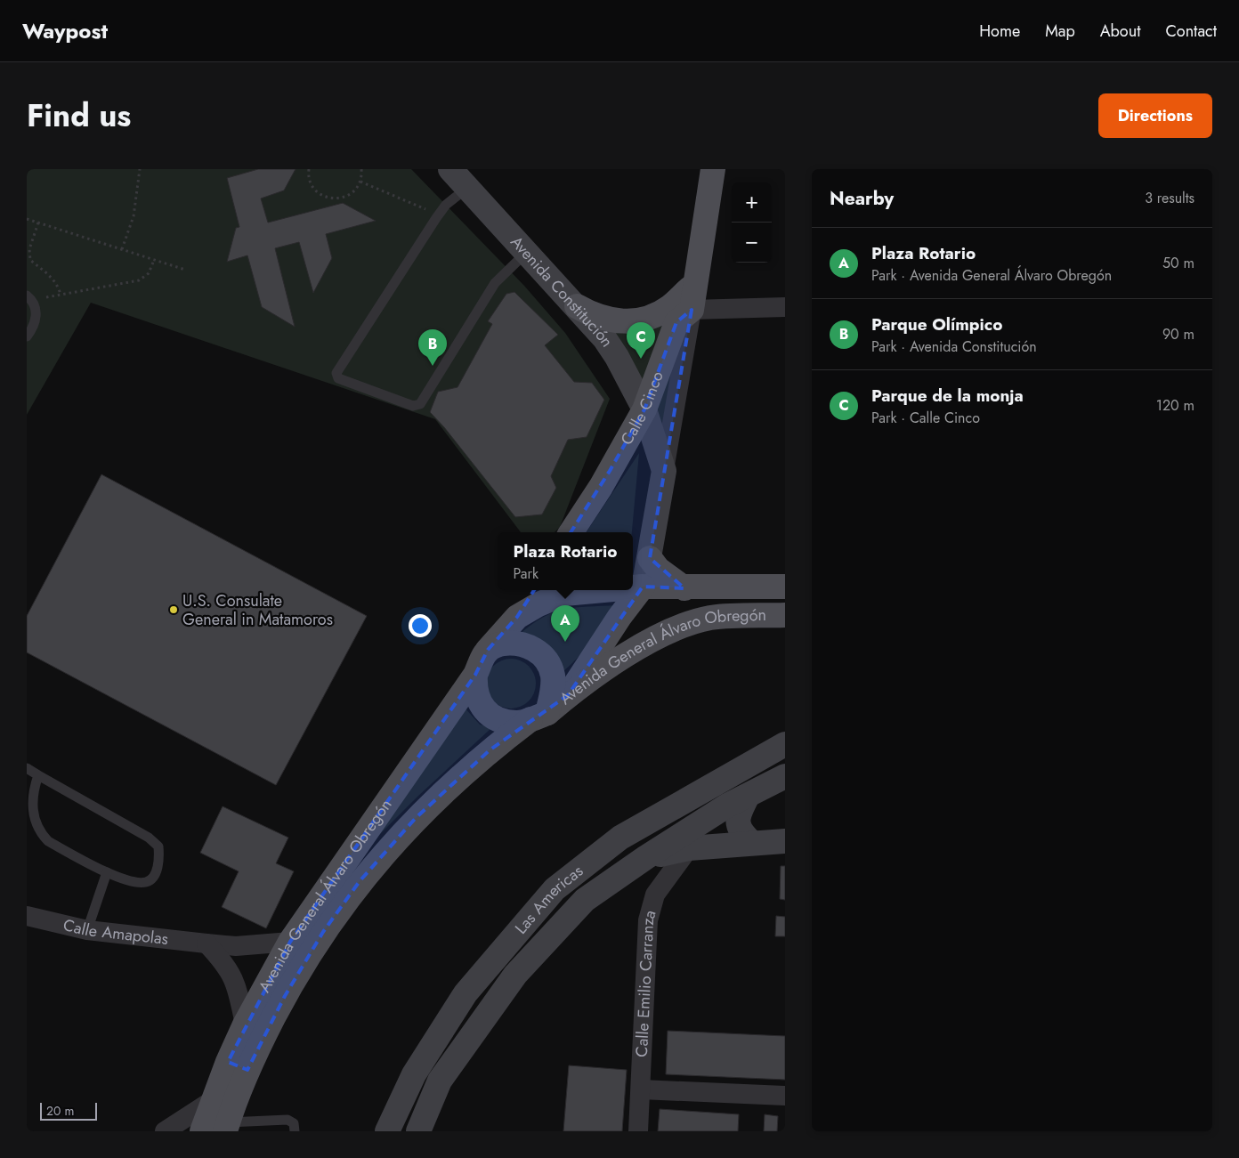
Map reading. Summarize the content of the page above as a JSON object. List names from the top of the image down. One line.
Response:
{"streets":{"main road":["Avenida Constitución","Calle Cinco","Avenida General Álvaro Obregón","Las Americas"],"street":["Calle Amapolas","Calle Emilio Carranza"]},"crossings":[["Avenida Constitución","Calle Cinco"],["Avenida Constitución","Avenida General Álvaro Obregón"],["Avenida General Álvaro Obregón","Calle Amapolas"]],"places":["U.S. Consulate General in Matamoros"],"scale_bar":"20 m","page":{"header":"Waypost","nav":["Home","Map","About","Contact"],"title":"Find us","buttons":"Directions","heading":["Nearby","3 results"],"map_buttons":["+","−"],"list":[{"mark":"A","name":"Plaza Rotario","note":"Park · Avenida General Álvaro Obregón","value":"50 m"},{"mark":"B","name":"Parque Olímpico","note":"Park · Avenida Constitución","value":"90 m"},{"mark":"C","name":"Parque de la monja","note":"Park · Calle Cinco","value":"120 m"}],"pins":["C","B","A"],"popup":["Plaza Rotario","Park"],"scale":"20 m"}}
